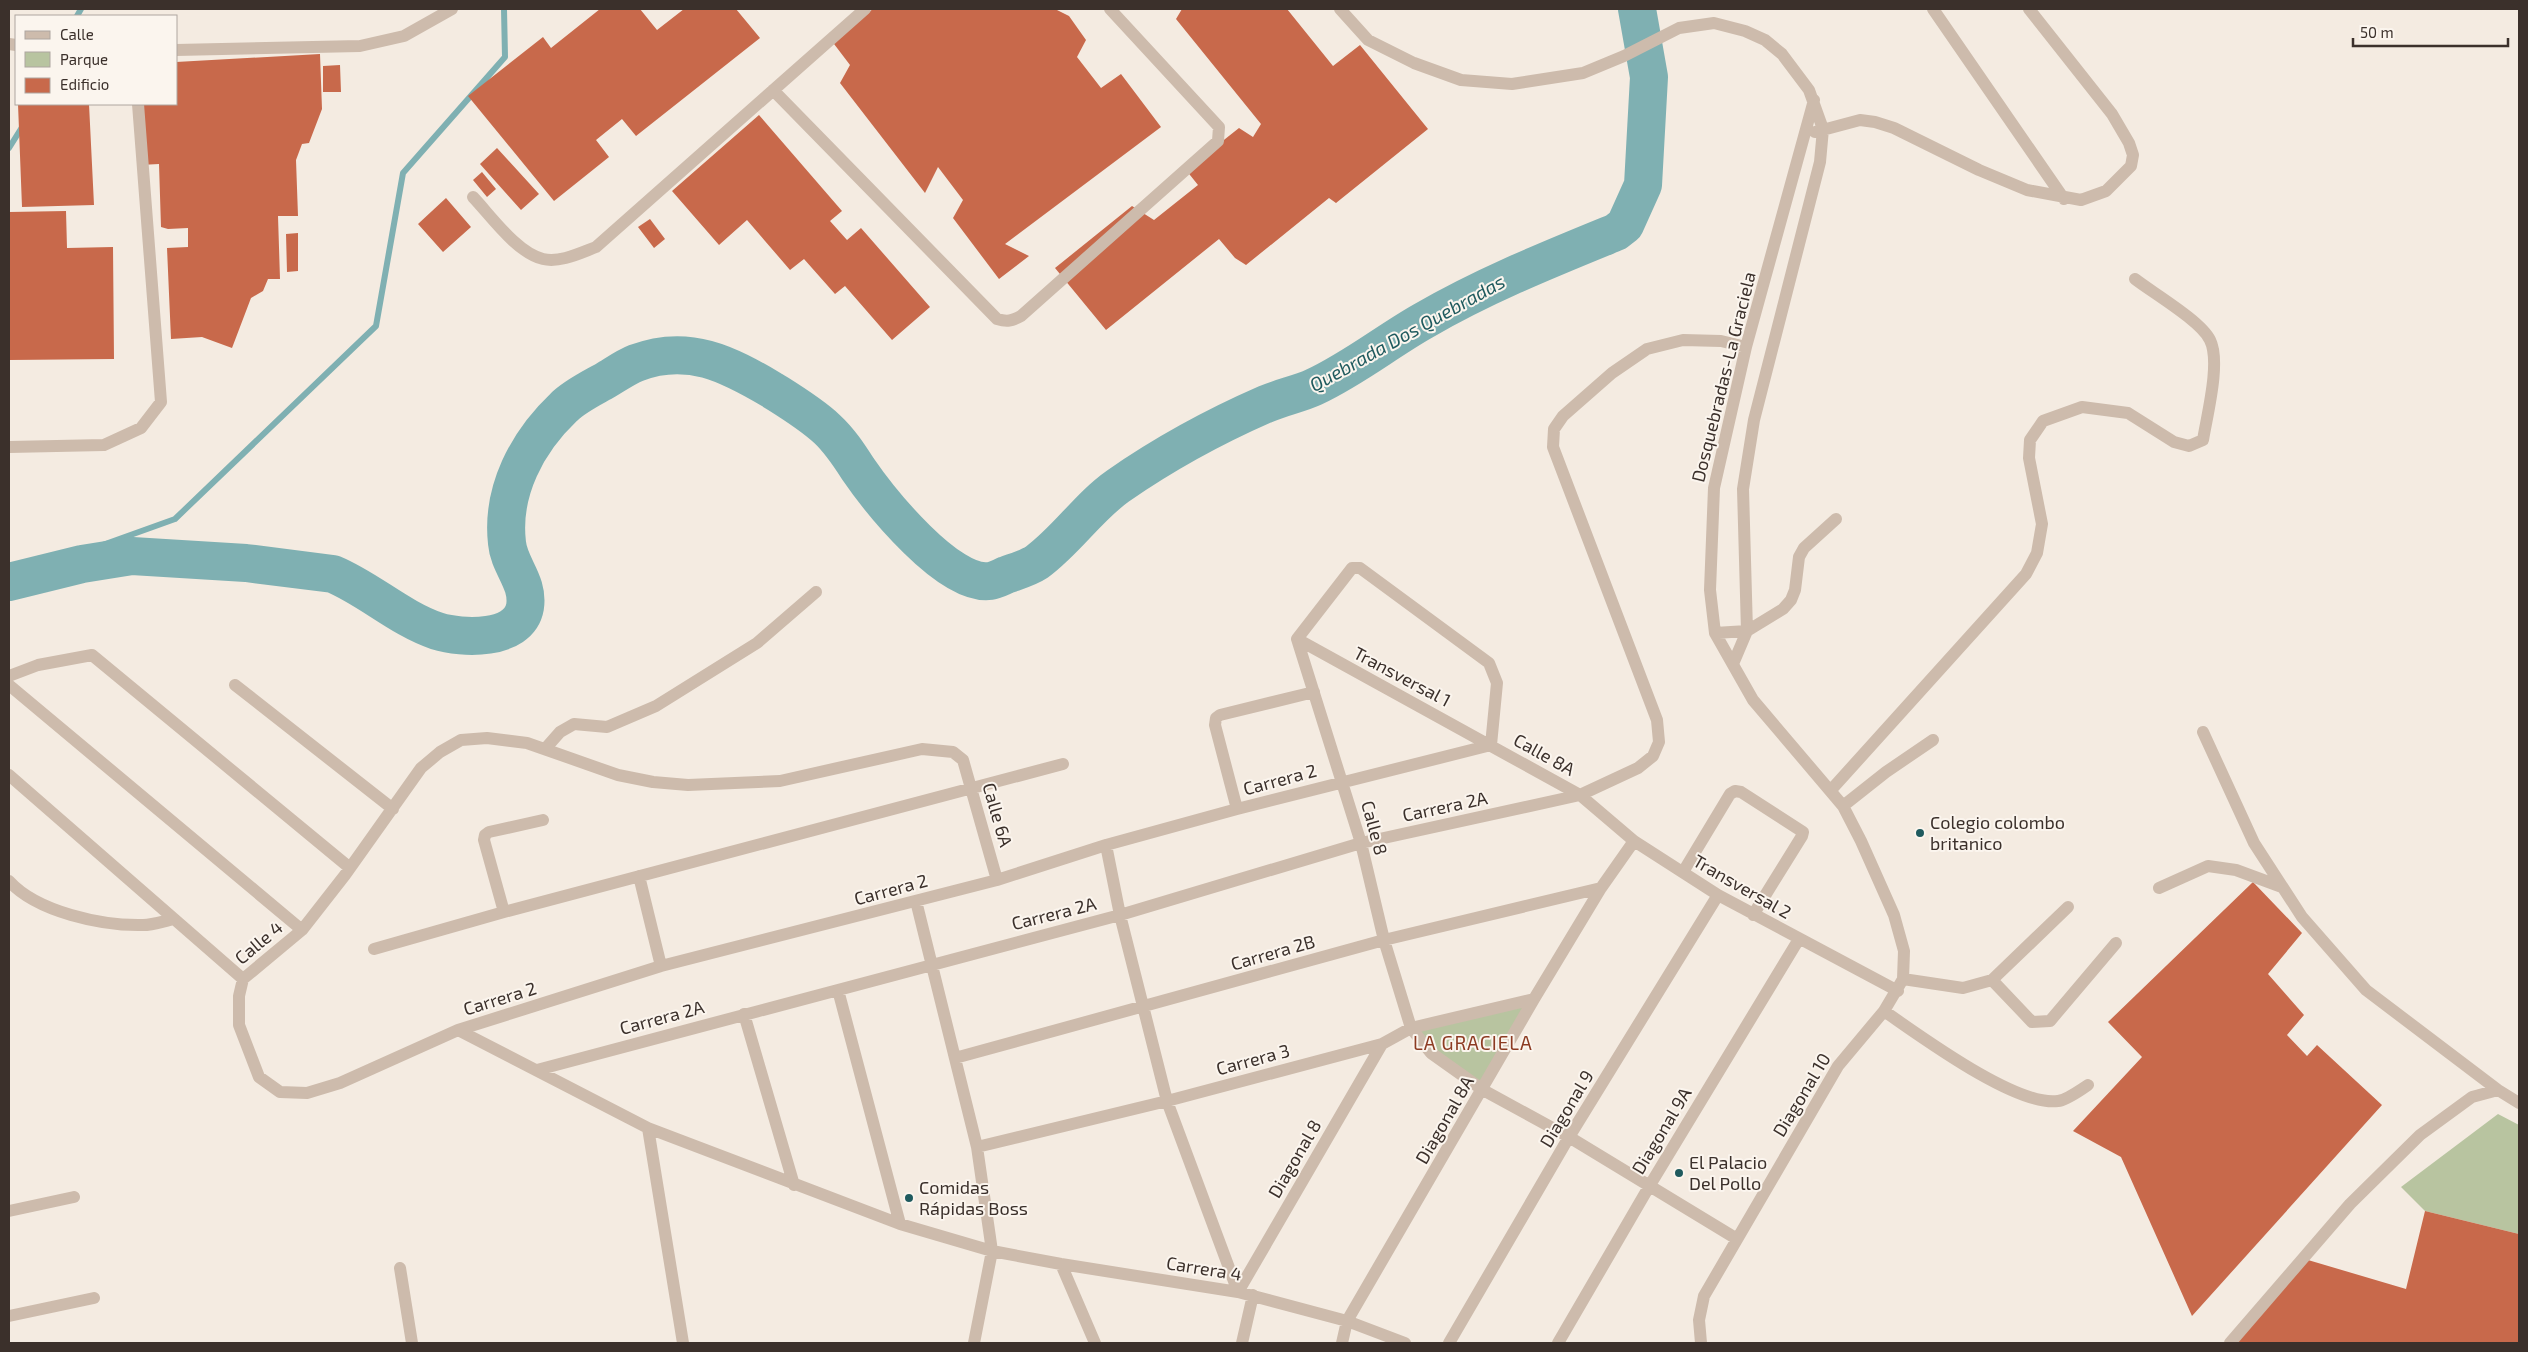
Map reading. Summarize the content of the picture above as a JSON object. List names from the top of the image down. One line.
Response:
{"streets":{"street":["Dosquebradas-La Graciela","Transversal 1","Calle 8A","Carrera 2","Carrera 2A","Calle 6A","Calle 8","Transversal 2","Calle 4","Carrera 2B","Carrera 3","Diagonal 10","Diagonal 9","Diagonal 8A","Diagonal 9A","Diagonal 8","Carrera 4"]},"crossings":[["Dosquebradas-La Graciela","Carrera 2A"],["Dosquebradas-La Graciela","Transversal 2"],["Dosquebradas-La Graciela","Diagonal 10"],["Transversal 1","Calle 8A"],["Transversal 1","Carrera 2"],["Transversal 1","Calle 8"],["Calle 8A","Carrera 2"],["Calle 8A","Carrera 2A"],["Calle 8A","Transversal 2"],["Carrera 2","Calle 6A"],["Carrera 2","Calle 8"],["Carrera 2","Calle 4"],["Carrera 2","Carrera 4"],["Carrera 2A","Calle 8"],["Carrera 2A","Transversal 2"],["Carrera 2A","Carrera 4"],["Calle 6A","Calle 4"],["Calle 8","Carrera 2B"],["Calle 8","Carrera 3"],["Transversal 2","Diagonal 10"],["Transversal 2","Diagonal 9"],["Transversal 2","Diagonal 8A"],["Transversal 2","Diagonal 9A"],["Carrera 2B","Diagonal 8A"],["Carrera 3","Diagonal 8A"],["Carrera 3","Diagonal 8"],["Diagonal 8A","Carrera 4"],["Diagonal 8","Carrera 4"]],"districts":["LA GRACIELA"],"water":["Quebrada Dos Quebradas"],"places":["Colegio colombo britanico","El Palacio Del Pollo","Comidas Rápidas Boss"],"legend":["Calle","Parque","Edificio"],"scale_bar":"50 m"}
